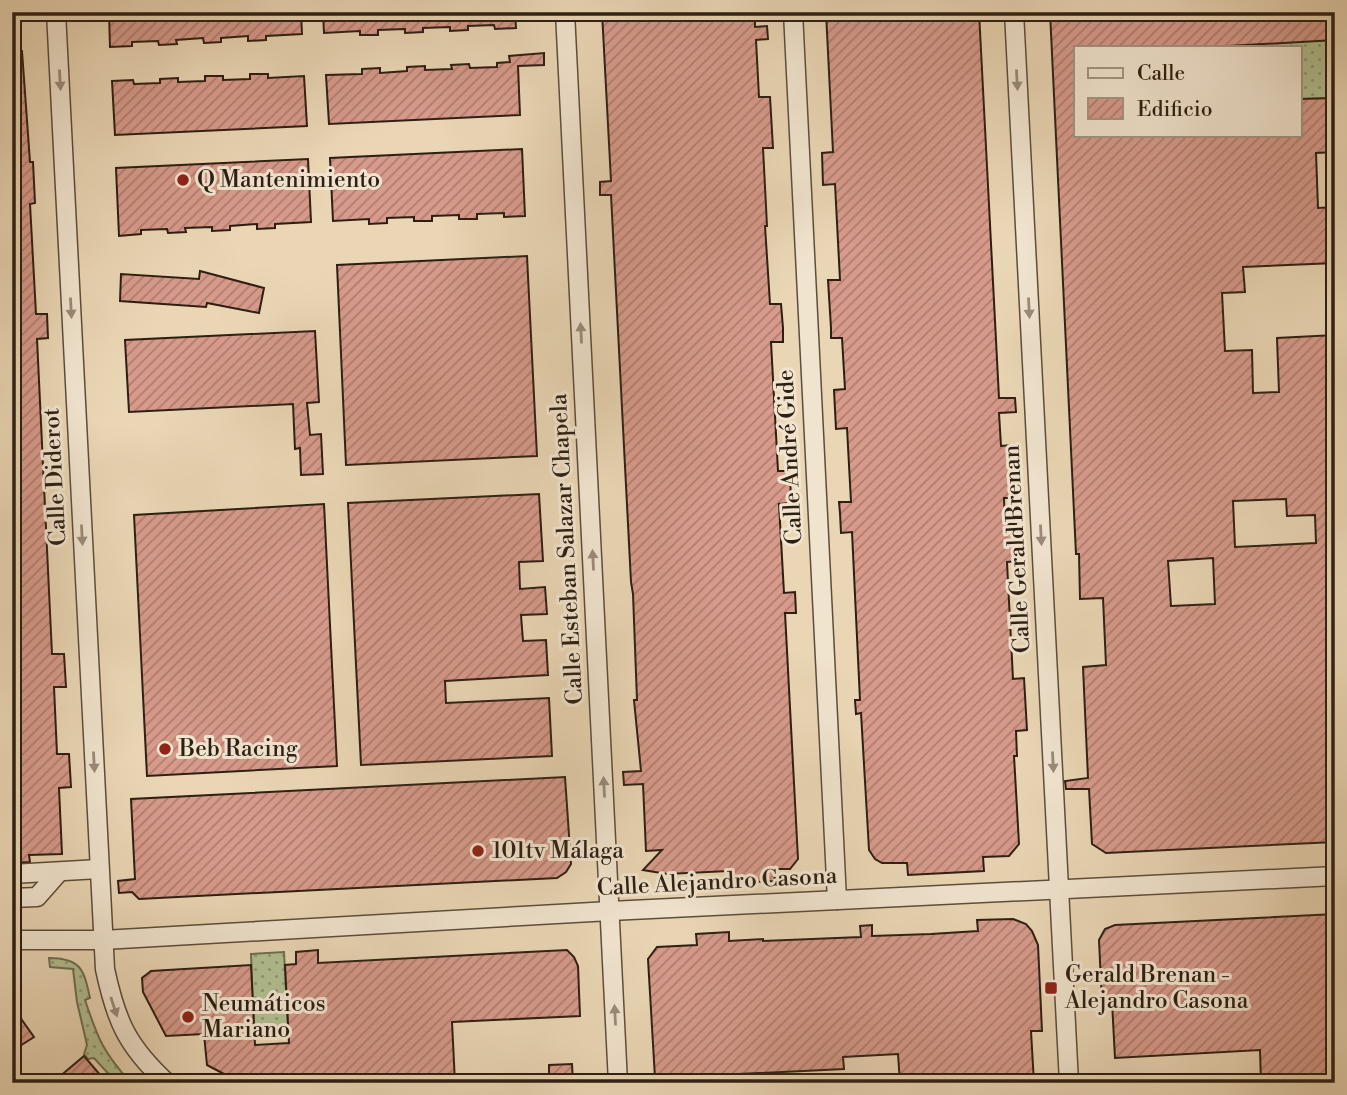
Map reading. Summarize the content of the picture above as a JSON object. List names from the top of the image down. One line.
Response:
{"streets":{"street":["Calle André Gide","Calle Diderot","Calle Esteban Salazar Chapela","Calle Gerald Brenan","Calle Alejandro Casona"]},"crossings":[["Calle André Gide","Calle Alejandro Casona"],["Calle Diderot","Calle Alejandro Casona"],["Calle Esteban Salazar Chapela","Calle Alejandro Casona"],["Calle Gerald Brenan","Calle Alejandro Casona"]],"one_way":["Calle Diderot","Calle Esteban Salazar Chapela","Calle Gerald Brenan"],"places":{"other":["Q Mantenimiento","Beb Racing","101tv Málaga","Neumáticos Mariano"],"transit":["Gerald Brenan - Alejandro Casona"]},"legend":["Calle","Edificio"]}
